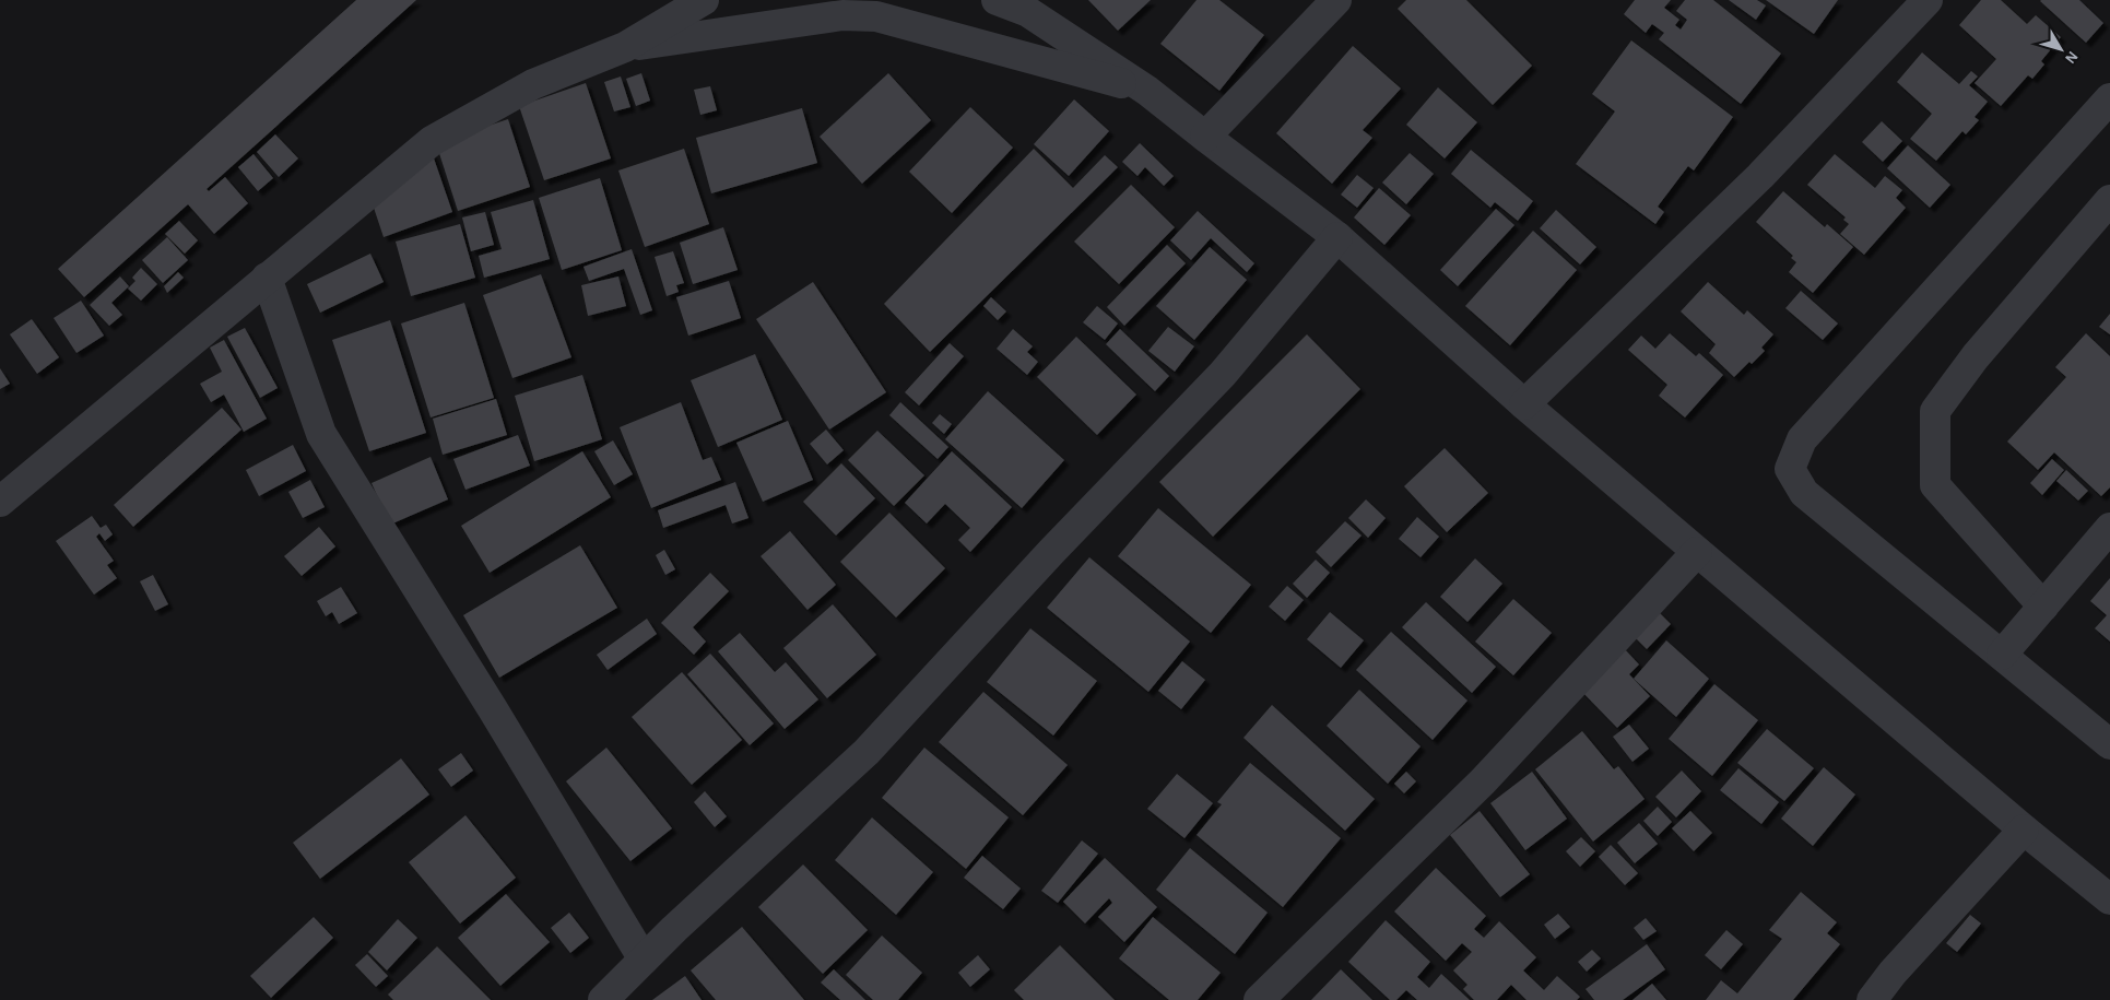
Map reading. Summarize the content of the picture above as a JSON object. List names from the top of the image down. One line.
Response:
{"north":"bottom right"}
